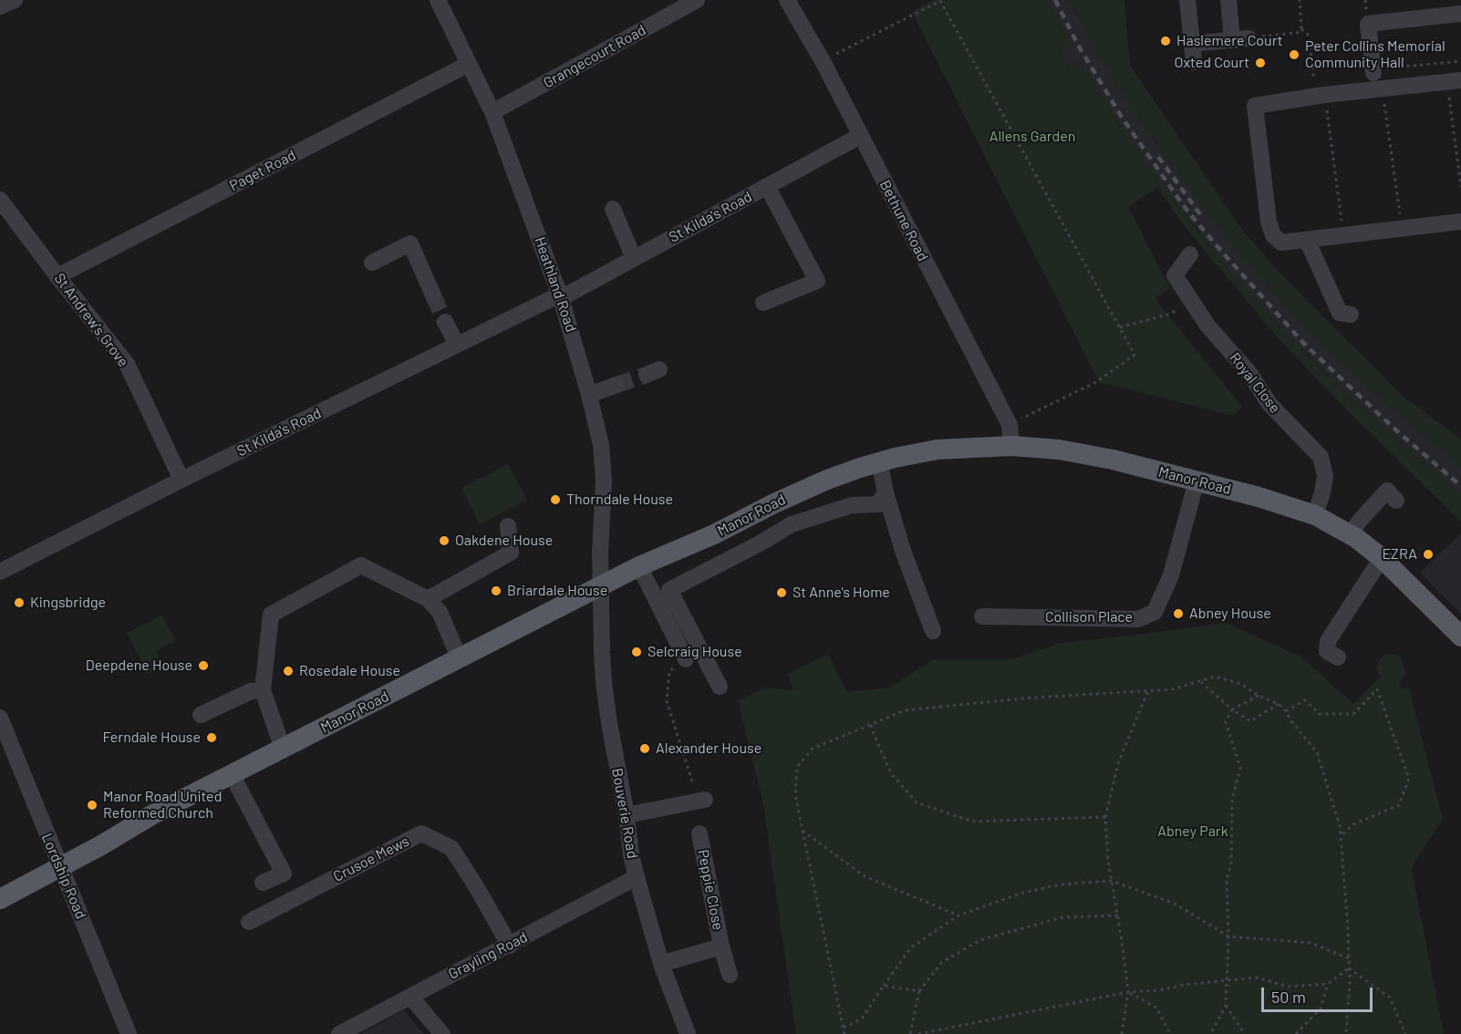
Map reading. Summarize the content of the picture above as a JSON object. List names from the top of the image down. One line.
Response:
{"streets":{"main road":["Manor Road"],"street":["Grangecourt Road","Paget Road","St Kilda's Road","Bethune Road","Heathland Road","St Andrew's Grove","Royal Close","Collison Place","Bouverie Road","Crusoe Mews","Lordship Road","Peppie Close","Grayling Road"]},"crossings":[["Grangecourt Road","Heathland Road"],["Paget Road","Heathland Road"],["Paget Road","St Andrew's Grove"],["St Kilda's Road","Bethune Road"],["St Kilda's Road","Heathland Road"],["St Kilda's Road","St Andrew's Grove"],["Bethune Road","Manor Road"],["Heathland Road","Manor Road"],["Heathland Road","Bouverie Road"],["Royal Close","Manor Road"],["Manor Road","Collison Place"],["Manor Road","Bouverie Road"],["Manor Road","Lordship Road"],["Bouverie Road","Peppie Close"],["Bouverie Road","Grayling Road"],["Crusoe Mews","Grayling Road"]],"parks":["Allens Garden","Abney Park"],"places":["Haslemere Court","Peter Collins Memorial Community Hall","Oxted Court","Thorndale House","Oakdene House","EZRA","Briardale House","St Anne's Home","Kingsbridge","Abney House","Selcraig House","Deepdene House","Rosedale House","Ferndale House","Alexander House","Manor Road United Reformed Church"],"scale_bar":"50 m"}
